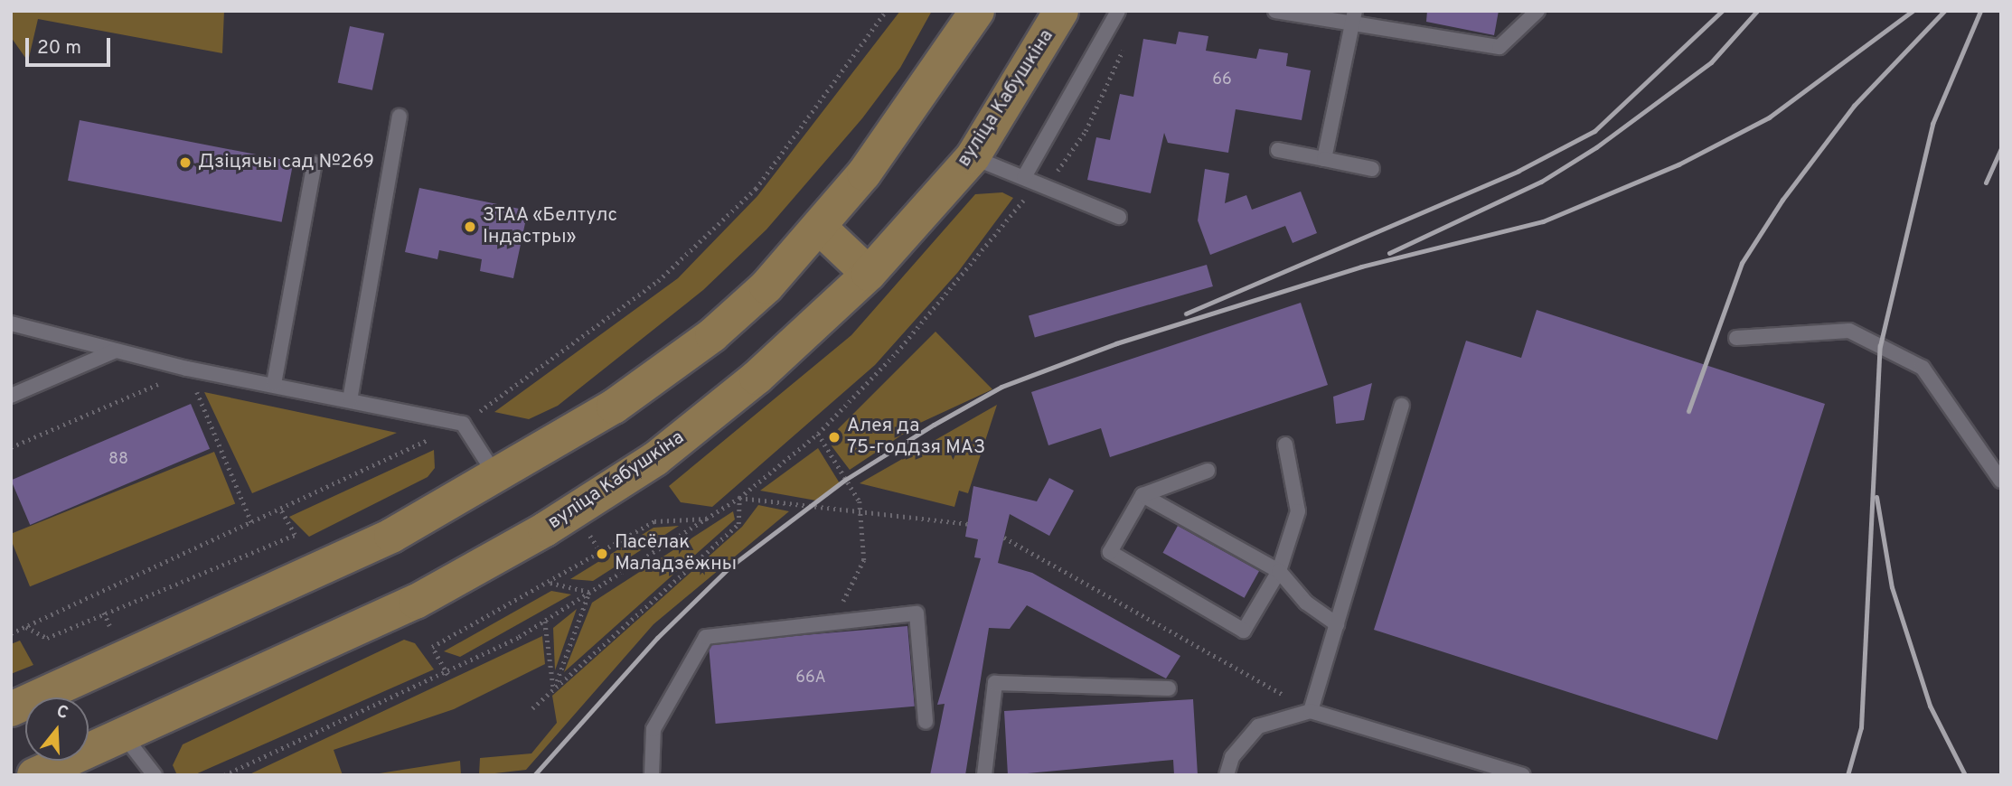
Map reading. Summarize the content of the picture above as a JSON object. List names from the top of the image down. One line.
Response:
{"streets":{"main road":["вуліца Кабушкіна"]},"places":["Дзіцячы сад №269","ЗТАА «Белтулс Iндастры»","Алея да 75-годдзя МАЗ","Пасёлак Маладзёжны"],"house_numbers":["66","88","66А"],"scale_bar":"20 m","north":"top"}
